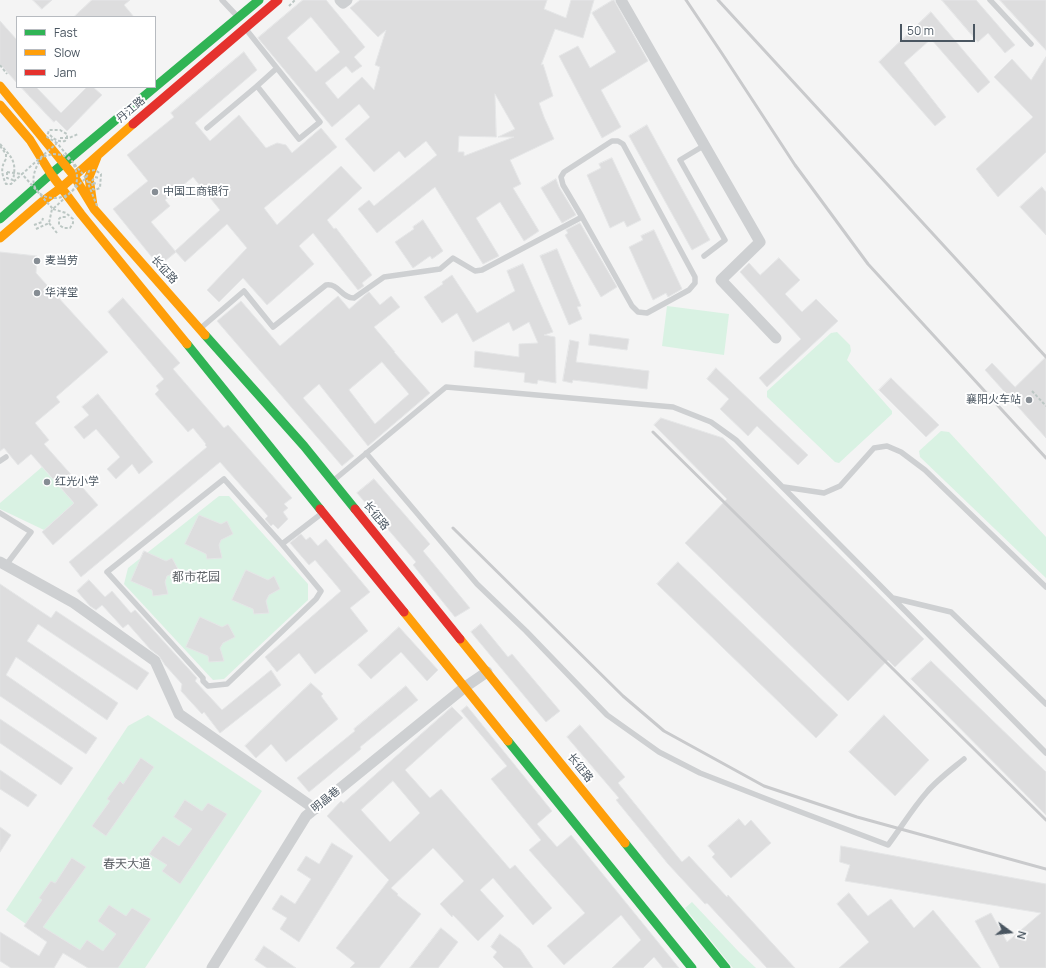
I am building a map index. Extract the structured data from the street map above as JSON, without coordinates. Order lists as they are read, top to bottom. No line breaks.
{"streets":{"main road":["丹江路","长征路"],"street":["明晶巷"]},"crossings":[["丹江路","长征路"],["长征路","明晶巷"]],"districts":["都市花园","春天大道"],"places":["中国工商银行","麦当劳","华洋堂","襄阳火车站","红光小学"],"legend":["Fast","Slow","Jam"],"scale_bar":"50 m","north":"right"}
